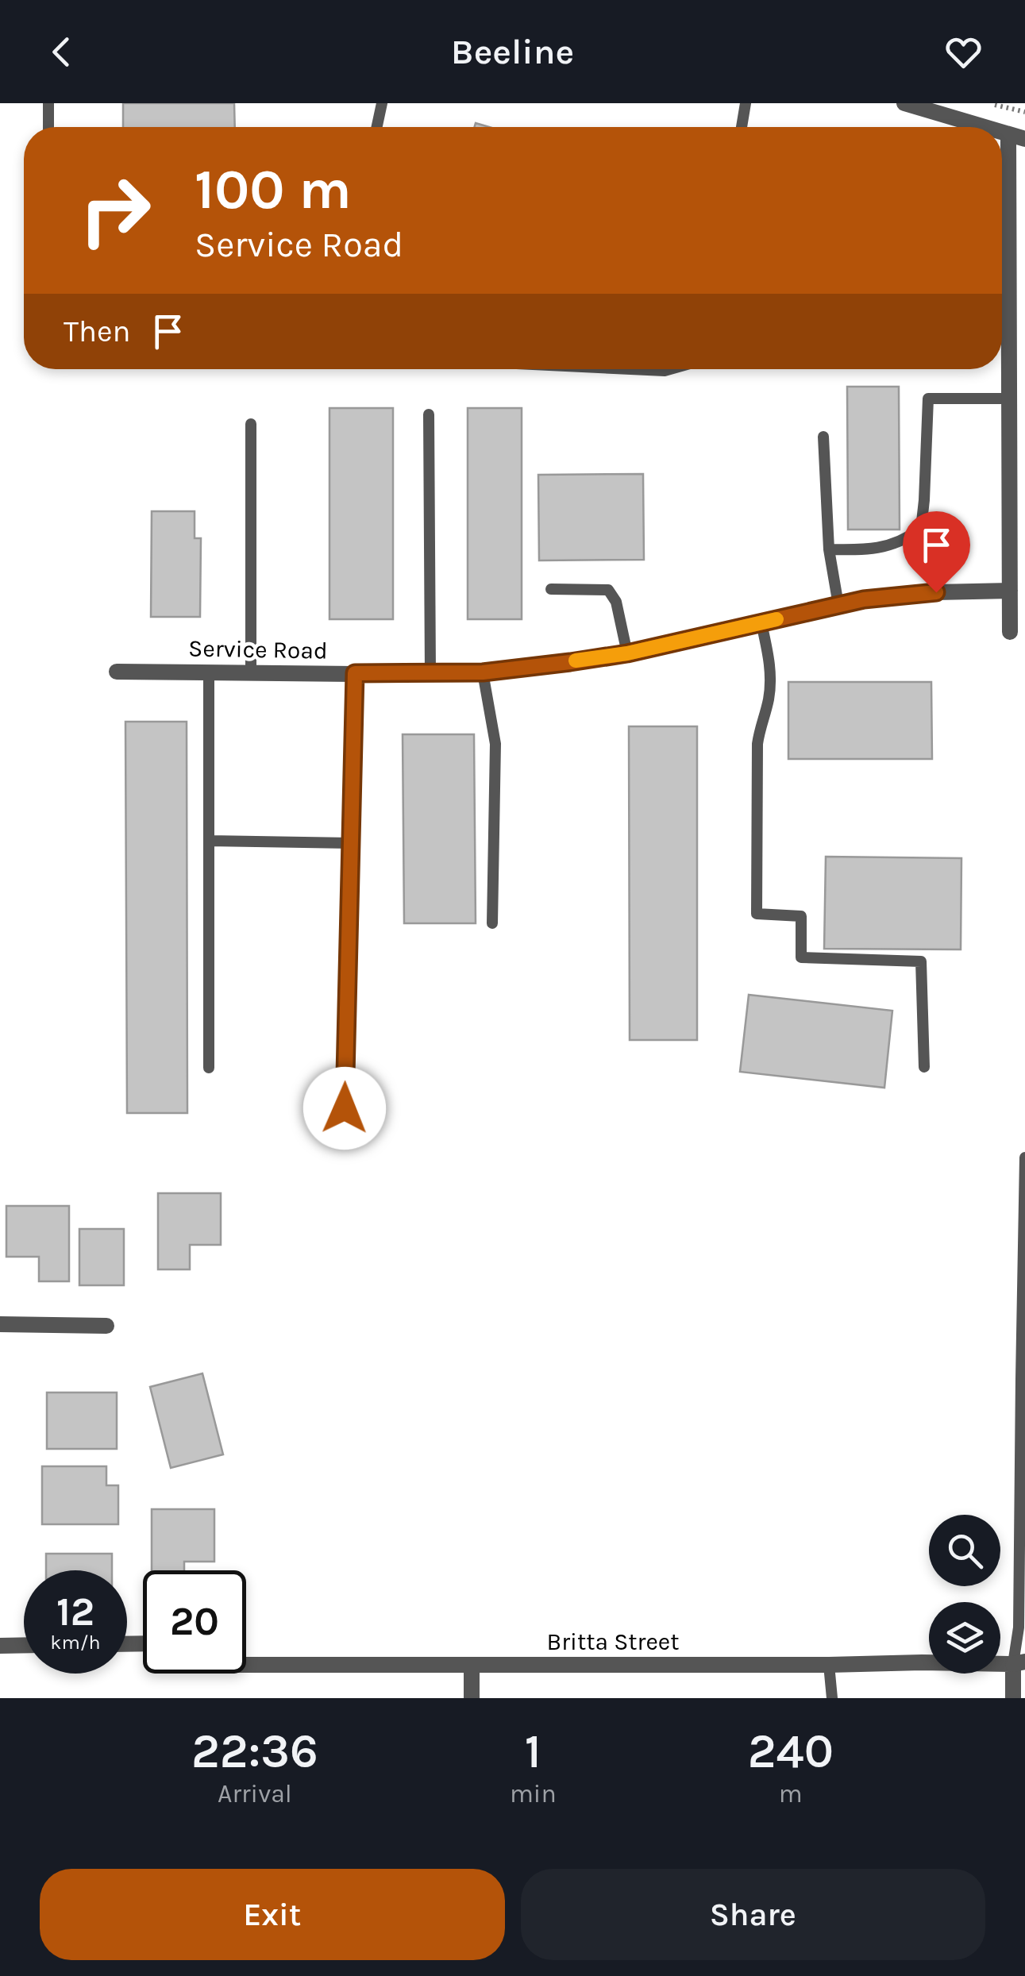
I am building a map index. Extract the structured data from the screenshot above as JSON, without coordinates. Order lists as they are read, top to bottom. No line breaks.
{"streets":{"street":["Service Road","Britta Street"]},"page":{"header":"Beeline","turn":["100 m","Service Road"],"then":"Then","speed":"12 km/h","limit":"20","eta":["22:36","Arrival","1","min","240","m"],"buttons":["Exit","Share"]}}
